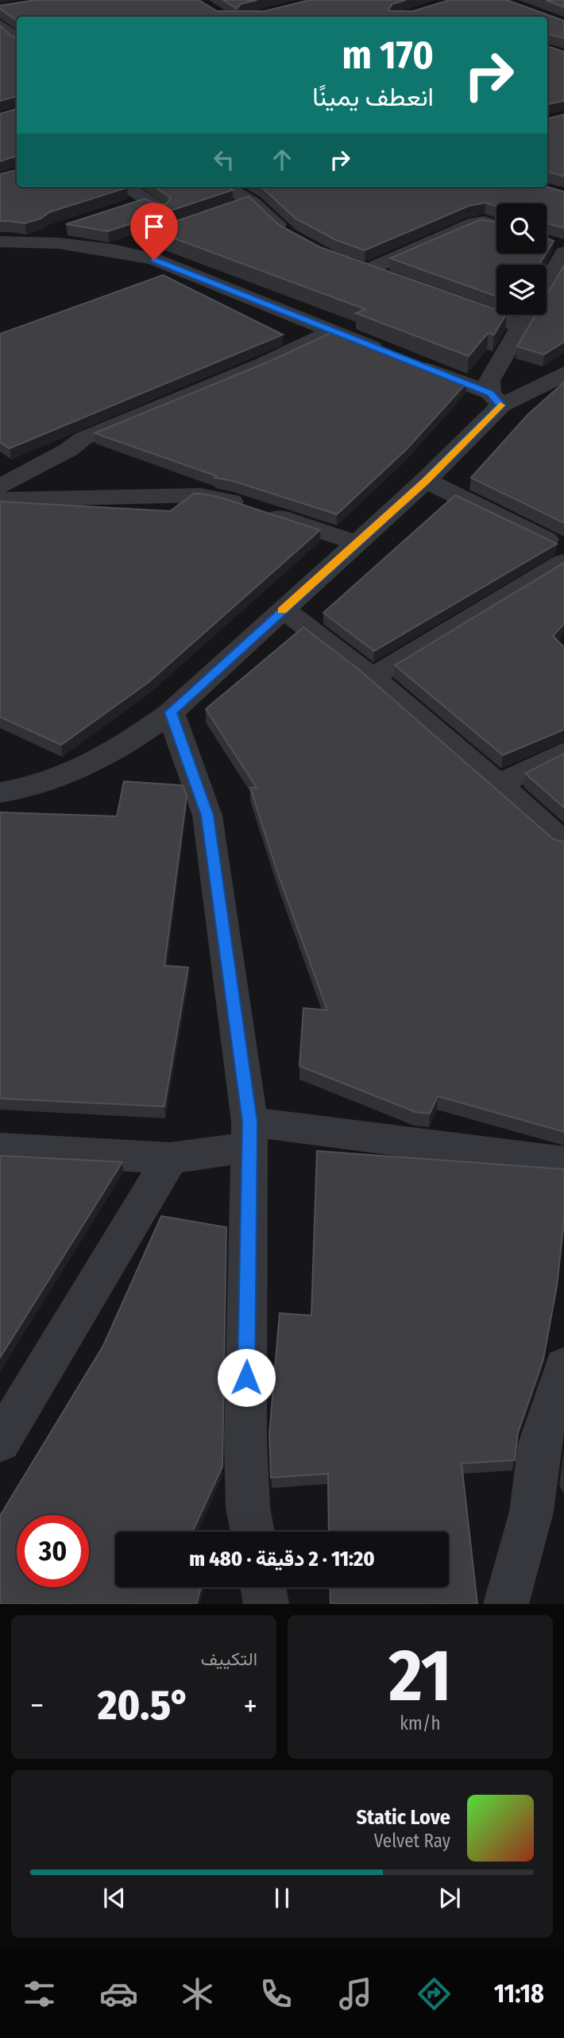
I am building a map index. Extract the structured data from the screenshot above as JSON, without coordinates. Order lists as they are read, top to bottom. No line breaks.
{"page":{"turn":["170 m","انعطف يمينًا"],"limit":"30","trip":"11:20 · 2 دقيقة · 480 m","tile":[["21","km/h"],"التكييف"],"heat":["−","20.5°","+"],"song":["Static Love","Velvet Ray"],"tabs":"11:18"}}
